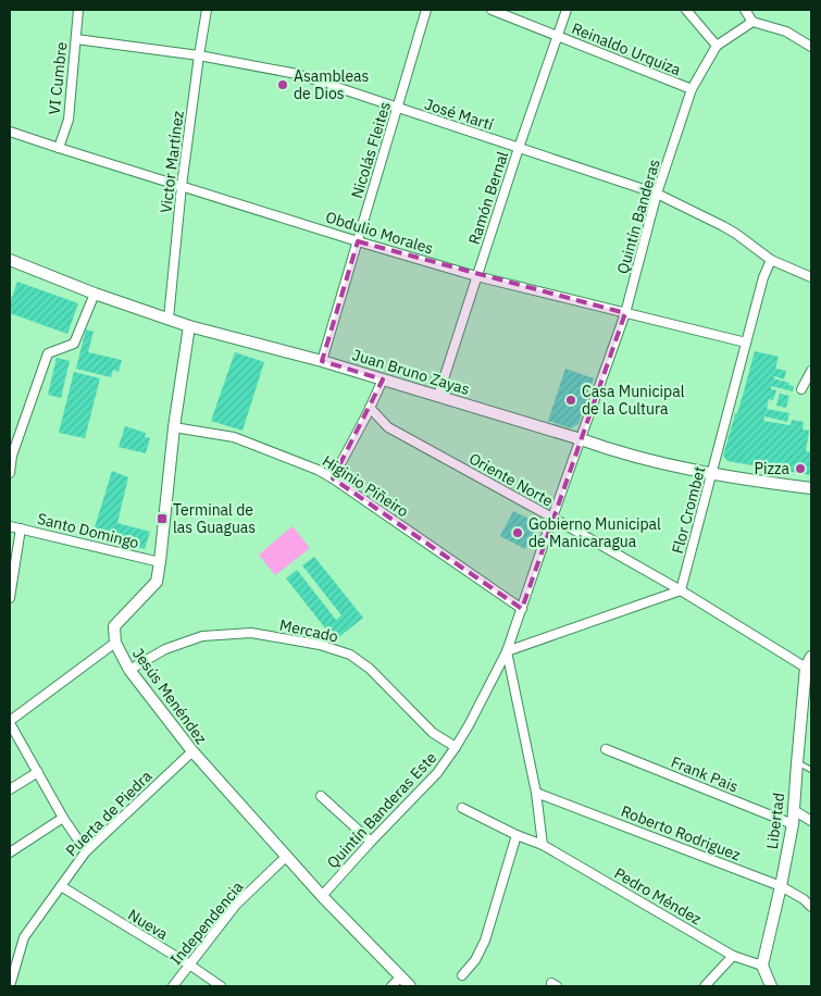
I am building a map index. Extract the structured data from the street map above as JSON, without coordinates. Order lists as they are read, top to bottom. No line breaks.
{"streets":{"street":["Reinaldo Urquiza","VI Cumbre","José Martí","Nicolás Fleites","Victor Martínez","Ramón Bernal","Quintín Banderas","Obdulio Morales","Juan Bruno Zayas","Oriente Norte","Higinio Piñeiro","Flor Crombet","Santo Domingo","Mercado","Jesús Menéndez","Frank Pais","Quintín Banderas Este","Puerta de Piedra","Libertad","Roberto Rodriguez","Pedro Méndez","Independencia","Nueva"]},"crossings":[["Reinaldo Urquiza","Ramón Bernal"],["Reinaldo Urquiza","Quintín Banderas"],["VI Cumbre","José Martí"],["VI Cumbre","Obdulio Morales"],["José Martí","Nicolás Fleites"],["José Martí","Victor Martínez"],["José Martí","Ramón Bernal"],["José Martí","Quintín Banderas"],["José Martí","Flor Crombet"],["Nicolás Fleites","Obdulio Morales"],["Nicolás Fleites","Juan Bruno Zayas"],["Victor Martínez","Obdulio Morales"],["Victor Martínez","Juan Bruno Zayas"],["Ramón Bernal","Obdulio Morales"],["Ramón Bernal","Juan Bruno Zayas"],["Quintín Banderas","Obdulio Morales"],["Quintín Banderas","Juan Bruno Zayas"],["Quintín Banderas","Quintín Banderas Este"],["Obdulio Morales","Flor Crombet"],["Juan Bruno Zayas","Flor Crombet"],["Juan Bruno Zayas","Jesús Menéndez"],["Juan Bruno Zayas","Quintín Banderas Este"],["Oriente Norte","Flor Crombet"],["Oriente Norte","Quintín Banderas Este"],["Oriente Norte","Libertad"],["Higinio Piñeiro","Jesús Menéndez"],["Higinio Piñeiro","Quintín Banderas Este"],["Santo Domingo","Jesús Menéndez"],["Mercado","Jesús Menéndez"],["Mercado","Quintín Banderas Este"],["Jesús Menéndez","Quintín Banderas Este"],["Jesús Menéndez","Puerta de Piedra"],["Jesús Menéndez","Independencia"],["Frank Pais","Libertad"],["Puerta de Piedra","Nueva"],["Libertad","Roberto Rodriguez"],["Libertad","Pedro Méndez"],["Independencia","Nueva"]],"places":{"other":["Asambleas de Dios","Casa Municipal de la Cultura","Pizza","Gobierno Municipal de Manicaragua"],"transit":["Terminal de las Guaguas"]}}
